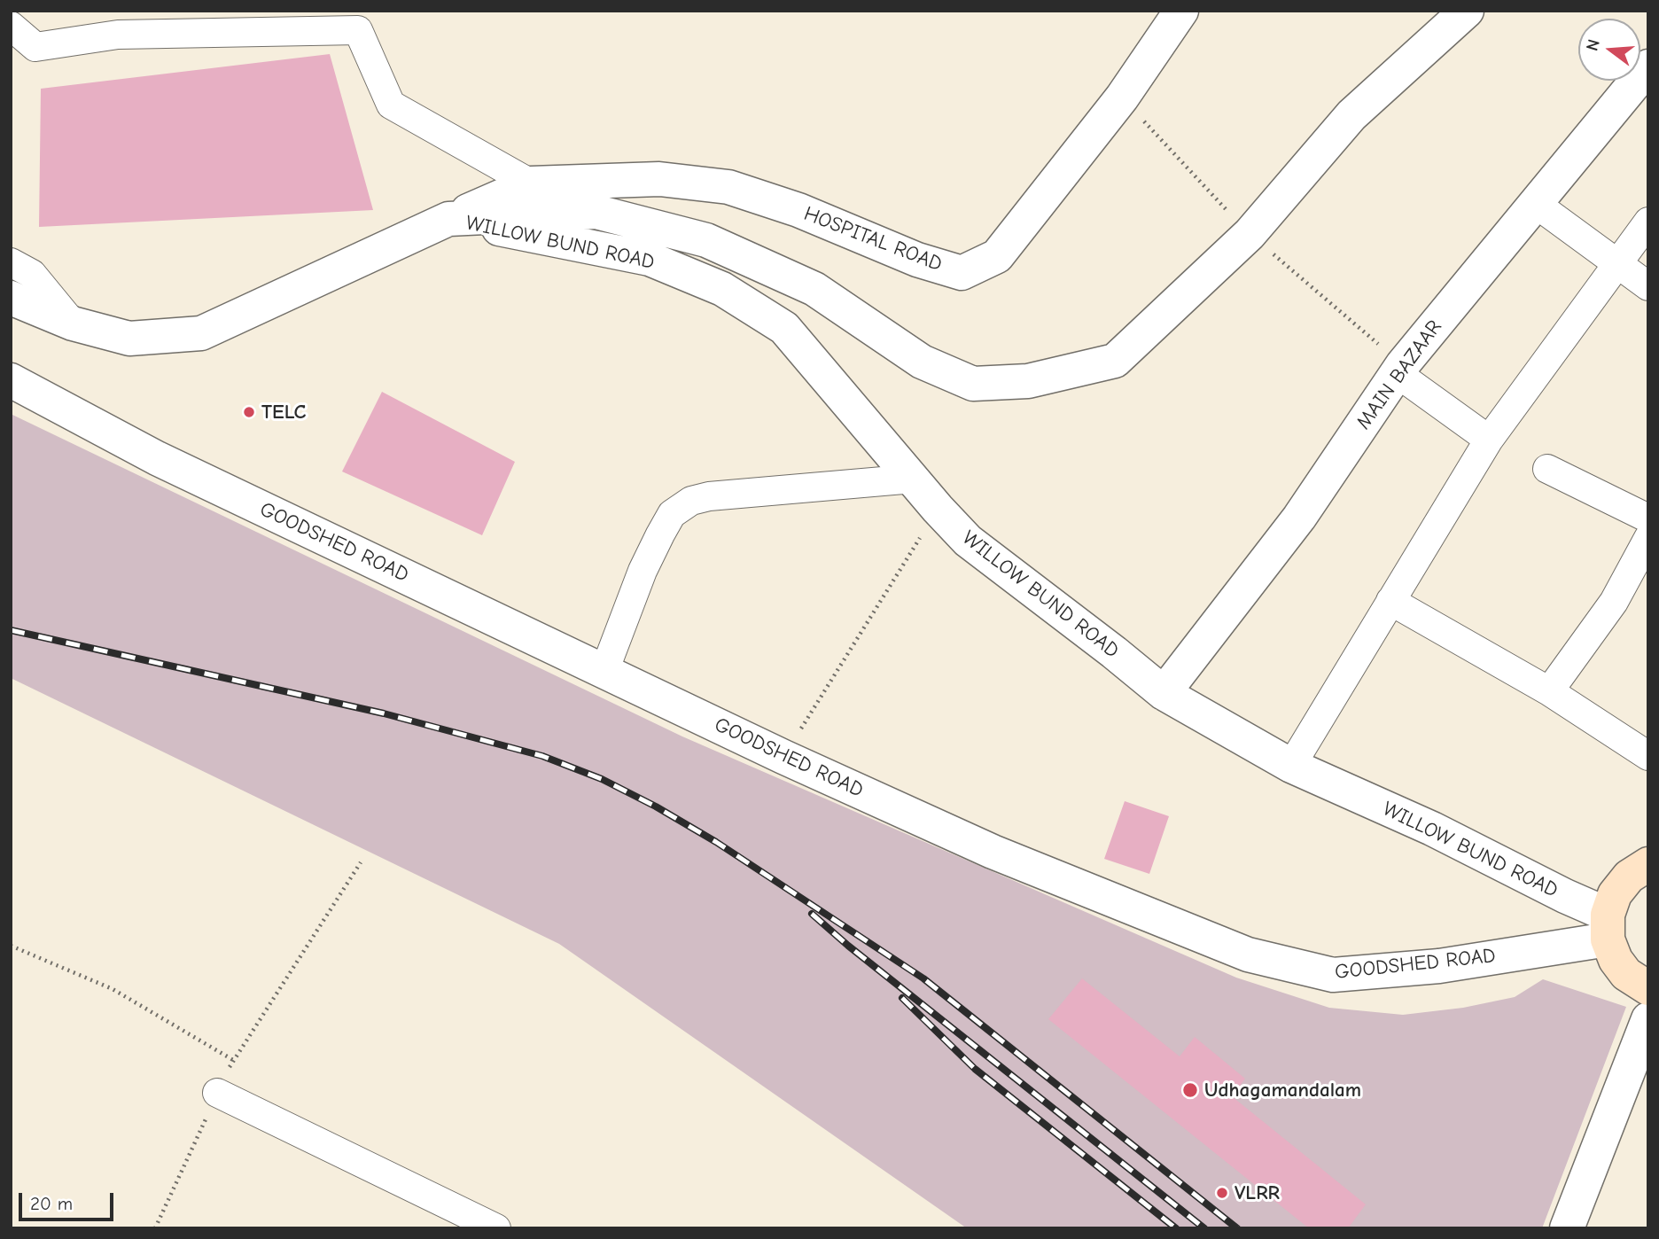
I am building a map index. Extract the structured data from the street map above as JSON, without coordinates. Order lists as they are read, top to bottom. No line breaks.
{"streets":{"street":["HOSPITAL ROAD","WILLOW BUND ROAD","MAIN BAZAAR","GOODSHED ROAD"]},"crossings":[["HOSPITAL ROAD","WILLOW BUND ROAD"],["WILLOW BUND ROAD","MAIN BAZAAR"],["WILLOW BUND ROAD","GOODSHED ROAD"]],"places":["TELC","Udhagamandalam","VLRR"],"scale_bar":"20 m","north":"left"}
